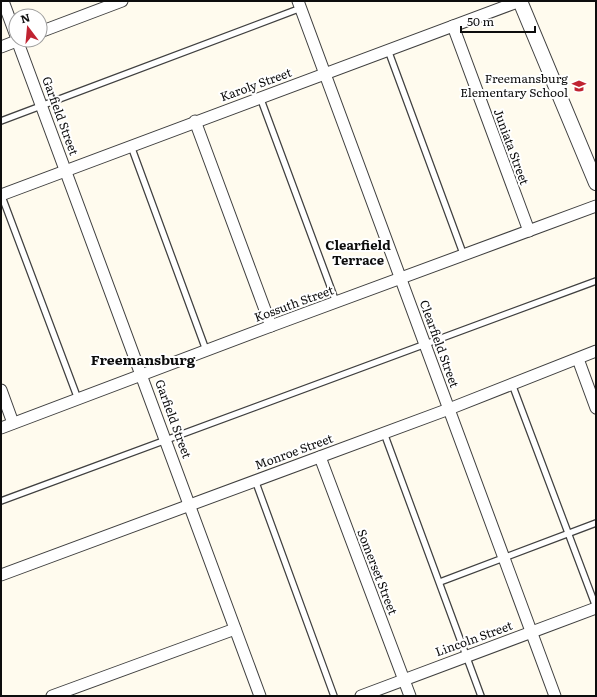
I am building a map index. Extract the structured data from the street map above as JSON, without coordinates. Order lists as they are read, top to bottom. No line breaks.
{"streets":{"street":["Karoly Street","Garfield Street","Juniata Street","Kossuth Street","Clearfield Street","Monroe Street","Somerset Street","Lincoln Street"]},"crossings":[["Karoly Street","Garfield Street"],["Karoly Street","Juniata Street"],["Karoly Street","Clearfield Street"],["Garfield Street","Kossuth Street"],["Garfield Street","Monroe Street"],["Juniata Street","Kossuth Street"],["Kossuth Street","Clearfield Street"],["Clearfield Street","Monroe Street"],["Clearfield Street","Lincoln Street"],["Monroe Street","Somerset Street"],["Somerset Street","Lincoln Street"]],"districts":["Clearfield Terrace","Freemansburg"],"places":{"school or university":["Freemansburg Elementary School"]},"scale_bar":"50 m","north":"top"}
